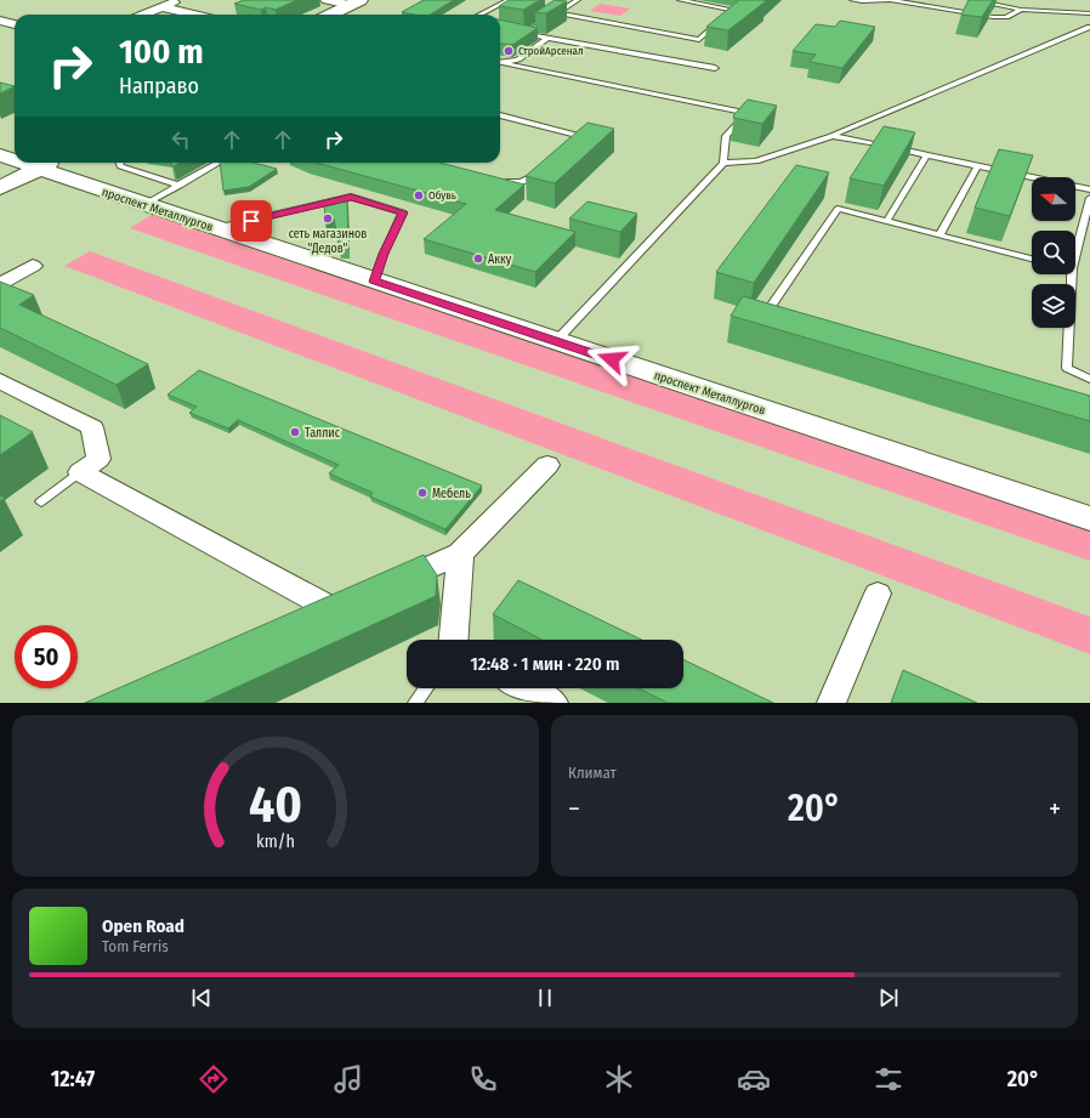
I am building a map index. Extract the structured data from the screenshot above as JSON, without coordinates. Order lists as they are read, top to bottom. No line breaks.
{"streets":{"main road":["проспект Металлургов"]},"places":["СтройАрсенал","Обувь","сеть магазинов \"Дедов\"","Акку","Таллис","Мебель"],"north":"left","page":{"turn":["100 m","Направо"],"limit":"50","trip":"12:48 · 1 мин · 220 m","tile":"Климат","heat":["−","20°","+"],"song":["Open Road","Tom Ferris"],"tabs":["12:47","20°"],"gauge":["40","km/h"]}}
